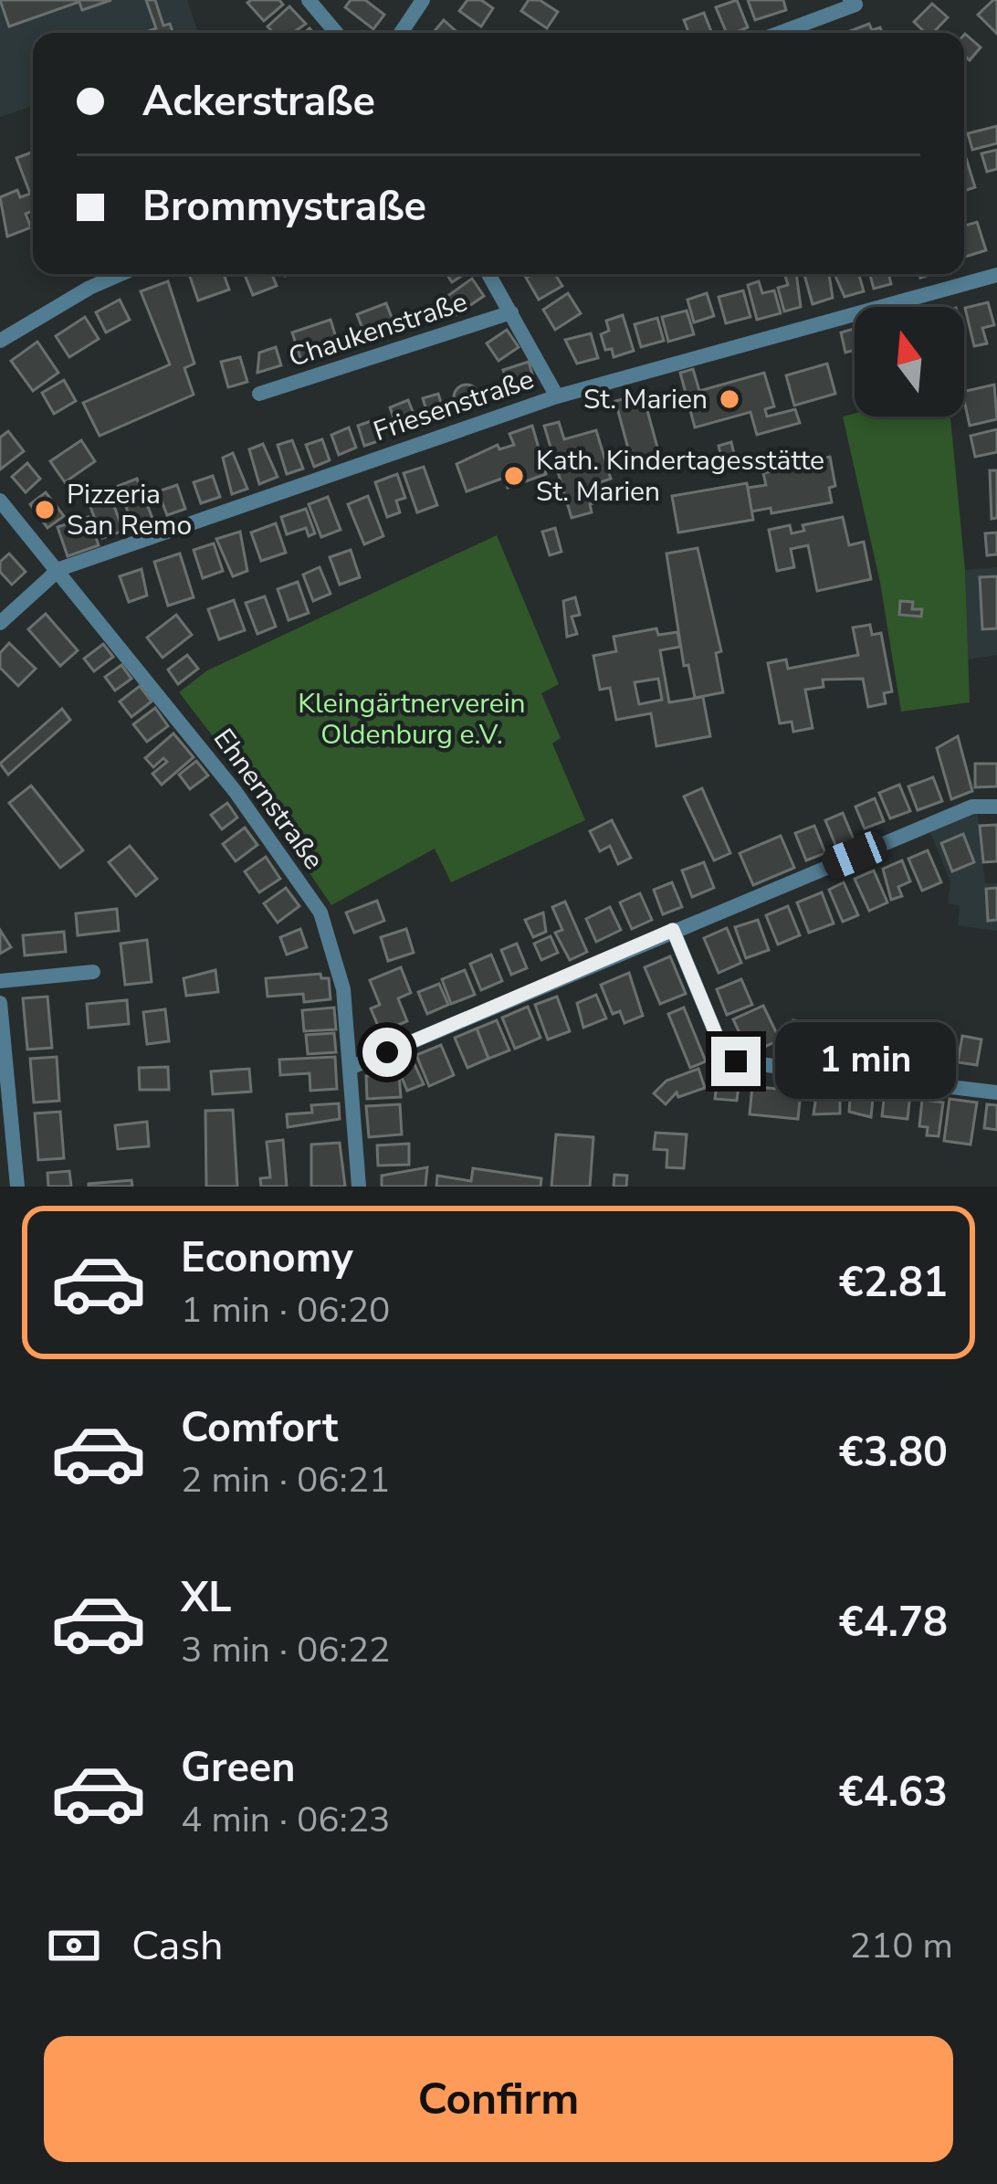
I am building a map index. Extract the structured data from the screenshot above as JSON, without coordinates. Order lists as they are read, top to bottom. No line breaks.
{"streets":{"street":["Chaukenstraße","Friesenstraße","Ehnernstraße"]},"crossings":[["Chaukenstraße","Friesenstraße"],["Friesenstraße","Ehnernstraße"]],"parks":["Kleingärtnerverein Oldenburg e.V."],"places":["St. Marien","Kath. Kindertagesstätte St. Marien","Pizzeria San Remo"],"north":"top","page":{"banner":["Ackerstraße","Brommystraße"],"bubble":"1 min","list":[{"name":"Economy","note":"1 min · 06:20","value":"€2.81"},{"name":"Comfort","note":"2 min · 06:21","value":"€3.80"},{"name":"XL","note":"3 min · 06:22","value":"€4.78"},{"name":"Green","note":"4 min · 06:23","value":"€4.63"}],"pay":["Cash","210 m"],"buttons":"Confirm"}}
